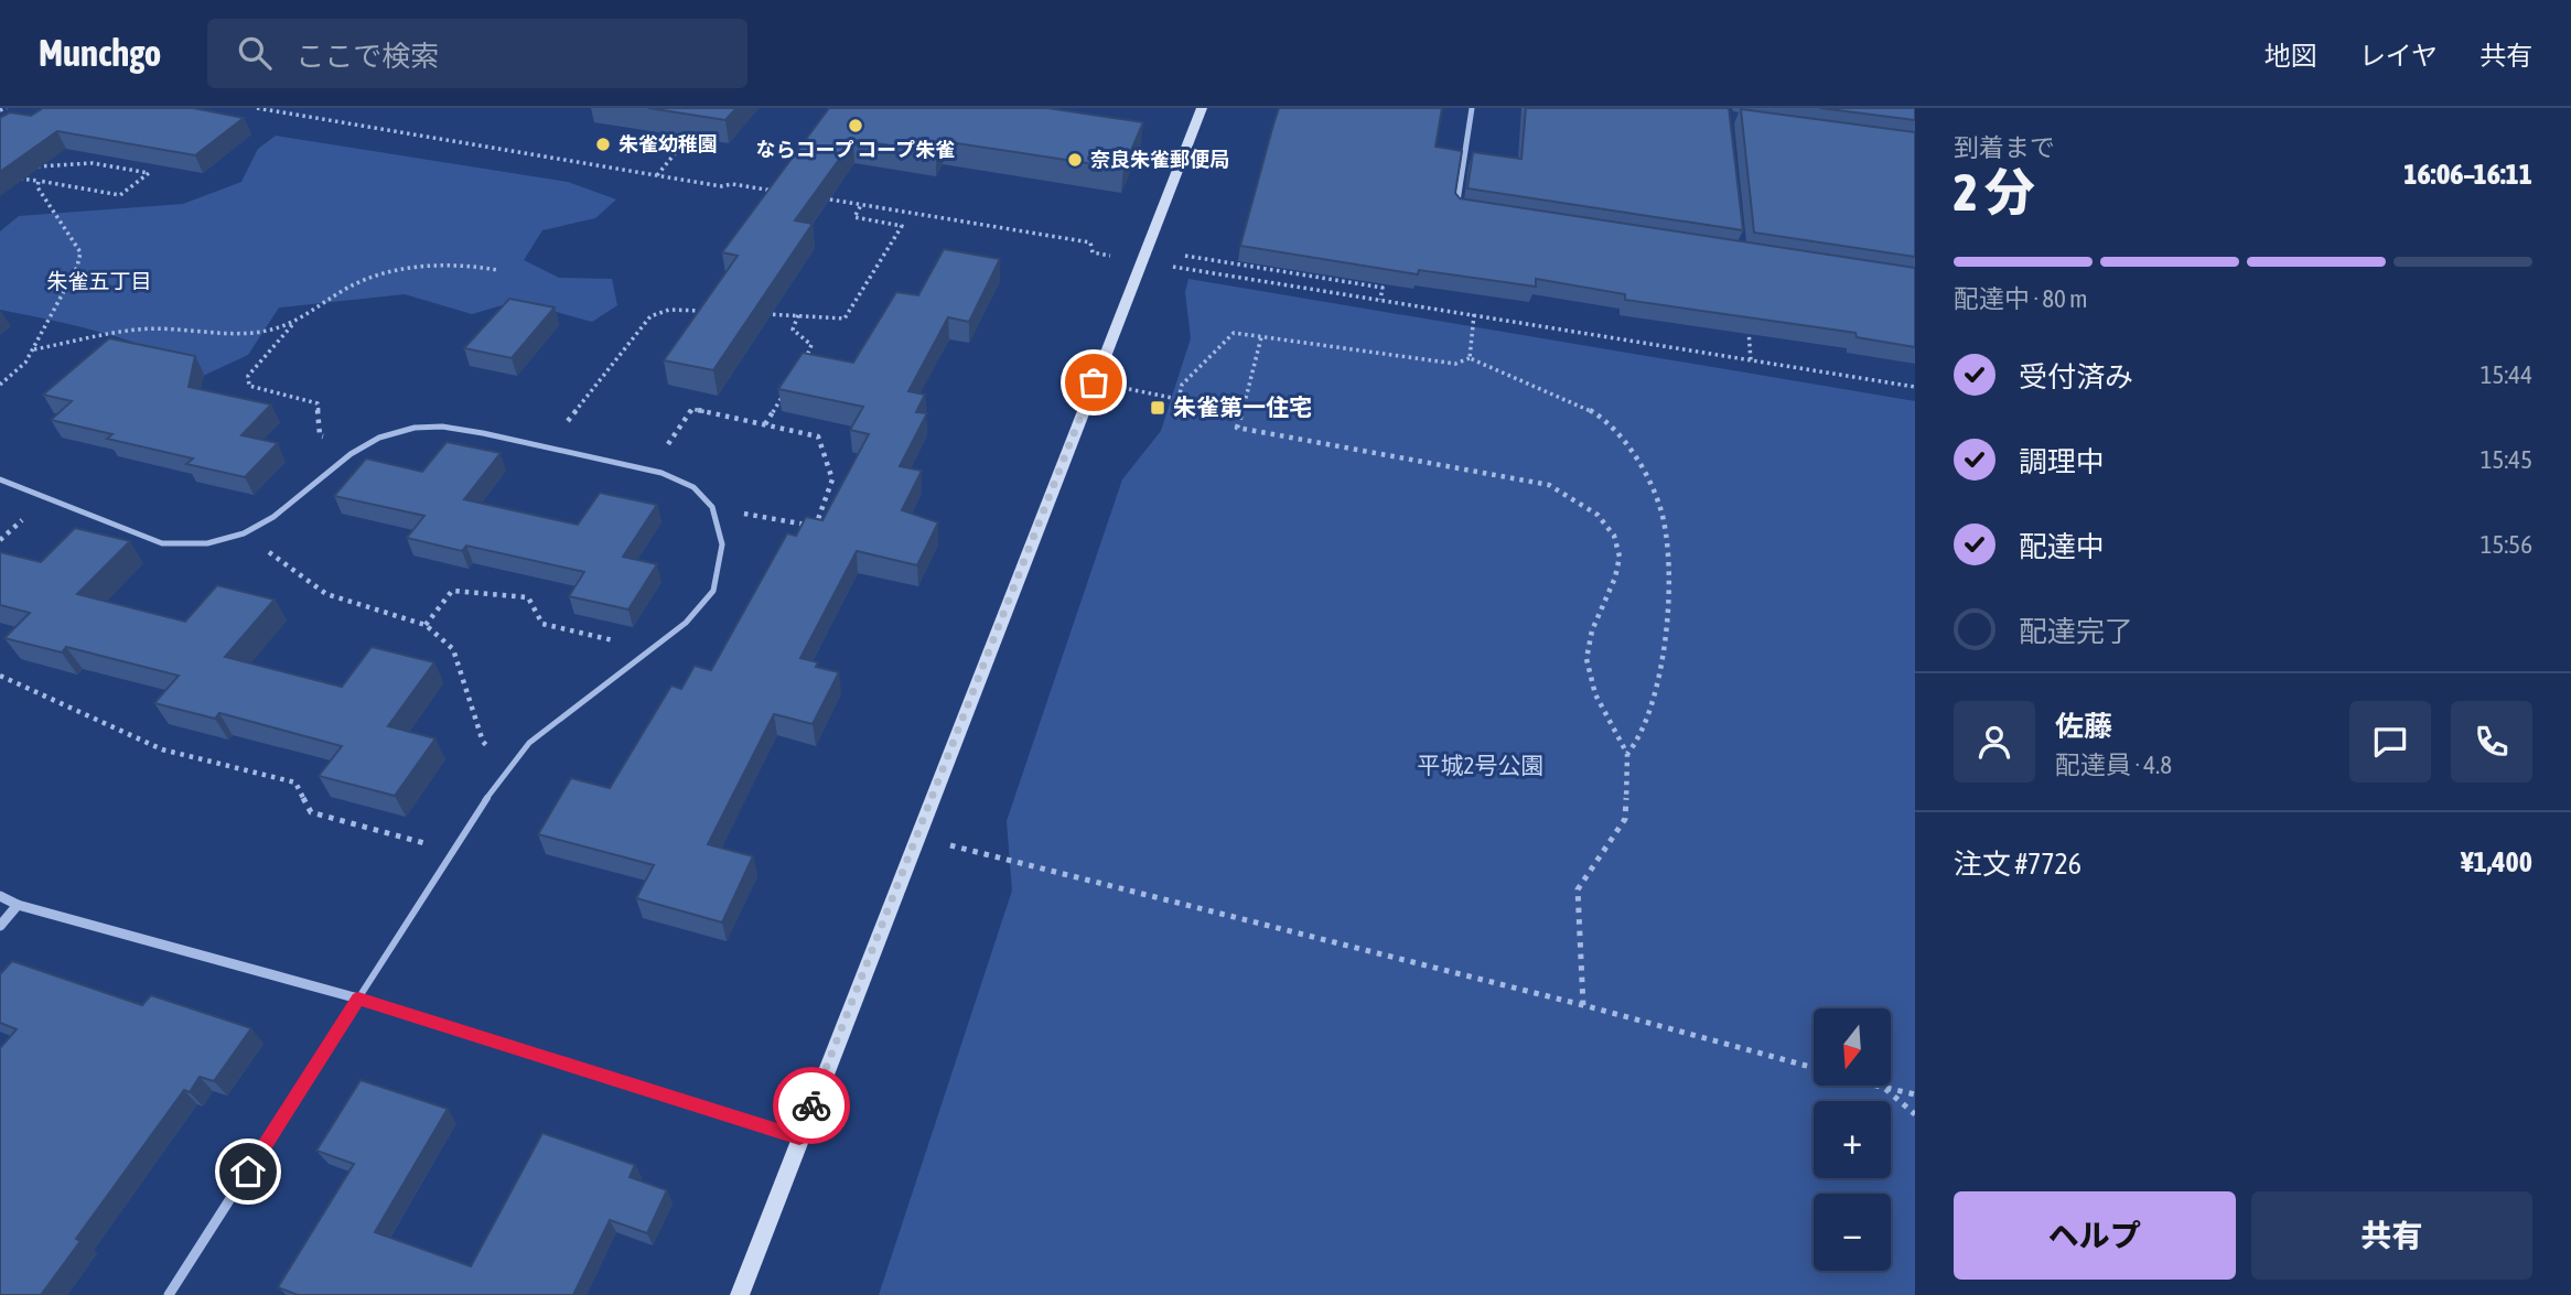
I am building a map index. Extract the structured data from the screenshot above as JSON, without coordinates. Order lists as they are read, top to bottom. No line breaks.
{"districts":["朱雀五丁目"],"parks":["平城2号公園"],"places":{"other":["ならコープ コープ朱雀","朱雀幼稚園","奈良朱雀郵便局"],"transit":["朱雀第一住宅"]},"north":"bottom","page":{"header":"Munchgo","search":"ここで検索","nav":["地図","レイヤ","共有"],"heading":["2 分","到着まで","16:06–16:11"],"panel":["佐藤","配達員 · 4.8","注文 #7726","¥1,400"],"bar":"配達中 · 80 m","list":[["受付済み","15:44"],["調理中","15:45"],["配達中","15:56"],"配達完了"],"map_buttons":["+","−"],"buttons":["ヘルプ","共有"]}}
